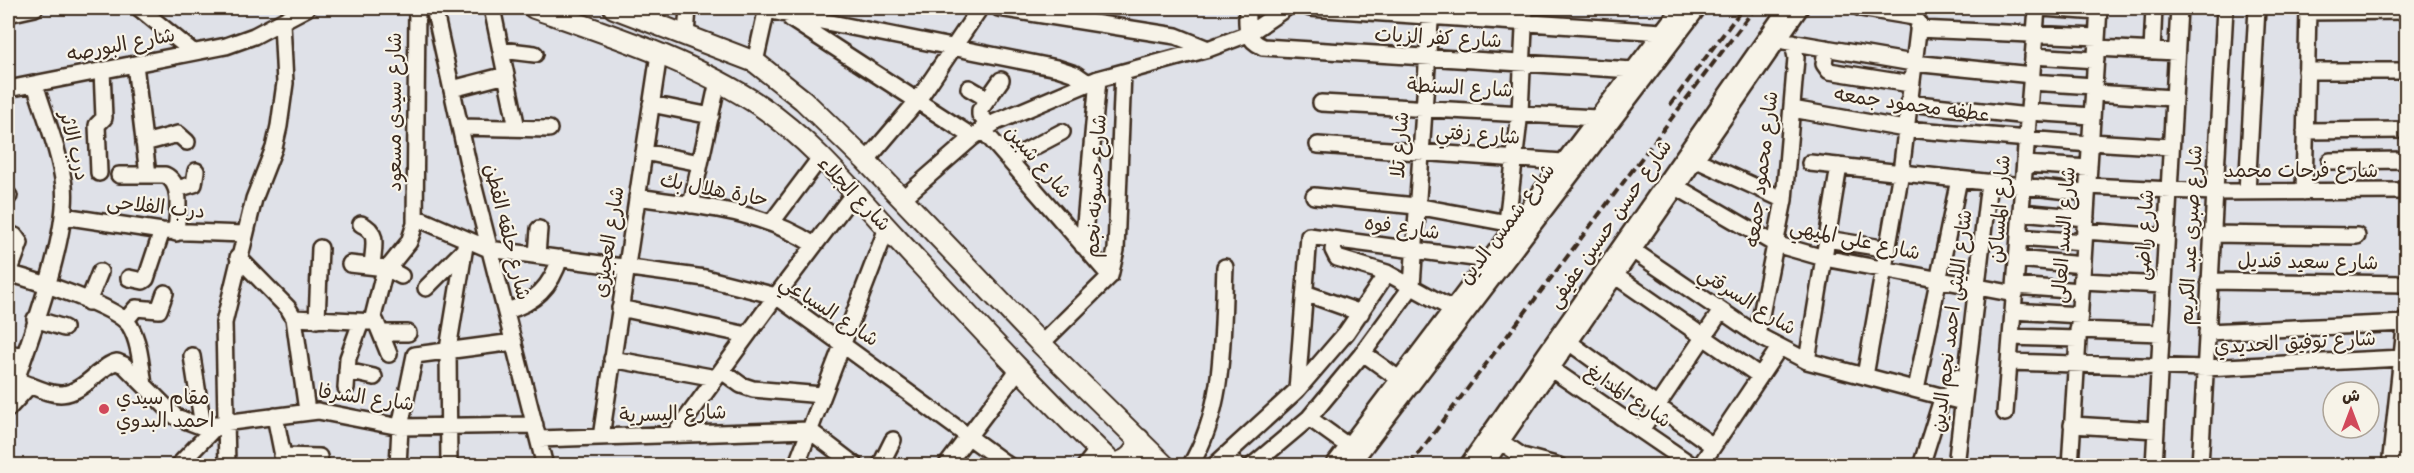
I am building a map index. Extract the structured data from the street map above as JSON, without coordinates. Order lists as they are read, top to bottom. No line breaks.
{"streets":{"main road":["شارع الجلاء"],"street":["شارع كفر الزيات","شارع البورصه","شارع السنطة","عطفه محمود جمعه","شارع سيدى مسعود","شارع زفتي","شارع تلا","درب الاثر","شارع شبين","شارع محمود جمعه","شارع فرحات محمد","شارع حسونه نجم","حارة هلال بك","درب الفلاحى","شارع المساكن","شارع شمس الدين","شارع حسن حسين عفيفى","شارع فوه","شارع حلقه القطن","شارع السد العالى","شارع راضى","شارع صبرى عبد الكريم","شارع على الميهي","شارع العجيزى","شارع سعيد قنديل","شارع السرقتي","شارع السباعي","شارع الليثى احمد نجم الدين","شارع توفيق الحديدي","شارع المدابغ","شارع الشرفا","شارع اليسرية"]},"crossings":[["شارع كفر الزيات","شارع تلا"],["شارع كفر الزيات","شارع شمس الدين"],["شارع البورصه","درب الاثر"],["شارع السنطة","شارع تلا"],["شارع السنطة","شارع شمس الدين"],["عطفه محمود جمعه","شارع محمود جمعه"],["عطفه محمود جمعه","شارع المساكن"],["عطفه محمود جمعه","شارع السد العالى"],["عطفه محمود جمعه","شارع راضى"],["شارع سيدى مسعود","شارع السباعي"],["شارع زفتي","شارع تلا"],["شارع زفتي","شارع شمس الدين"],["شارع تلا","شارع فوه"],["درب الاثر","درب الفلاحى"],["شارع شبين","شارع حسونه نجم"],["شارع محمود جمعه","شارع حسن حسين عفيفى"],["شارع محمود جمعه","شارع على الميهي"],["شارع محمود جمعه","شارع السرقتي"],["شارع فرحات محمد","شارع المساكن"],["شارع فرحات محمد","شارع السد العالى"],["شارع فرحات محمد","شارع راضى"],["شارع فرحات محمد","شارع صبرى عبد الكريم"],["شارع فرحات محمد","شارع الليثى احمد نجم الدين"],["شارع حسونه نجم","شارع الجلاء"],["حارة هلال بك","شارع العجيزى"],["شارع الجلاء","شارع العجيزى"],["شارع المساكن","شارع على الميهي"],["شارع المساكن","شارع توفيق الحديدي"],["شارع شمس الدين","شارع فوه"],["شارع حسن حسين عفيفى","شارع على الميهي"],["شارع حسن حسين عفيفى","شارع السرقتي"],["شارع حسن حسين عفيفى","شارع المدابغ"],["شارع حلقه القطن","شارع السباعي"],["شارع حلقه القطن","شارع الشرفا"],["شارع حلقه القطن","شارع اليسرية"],["شارع السد العالى","شارع على الميهي"],["شارع السد العالى","شارع توفيق الحديدي"],["شارع راضى","شارع على الميهي"],["شارع راضى","شارع توفيق الحديدي"],["شارع صبرى عبد الكريم","شارع سعيد قنديل"],["شارع صبرى عبد الكريم","شارع توفيق الحديدي"],["شارع على الميهي","شارع الليثى احمد نجم الدين"],["شارع العجيزى","شارع السباعي"],["شارع العجيزى","شارع اليسرية"],["شارع السرقتي","شارع الليثى احمد نجم الدين"],["شارع الشرفا","شارع اليسرية"]],"places":["مقام سيدي احمد البدوي"],"north":"top"}
